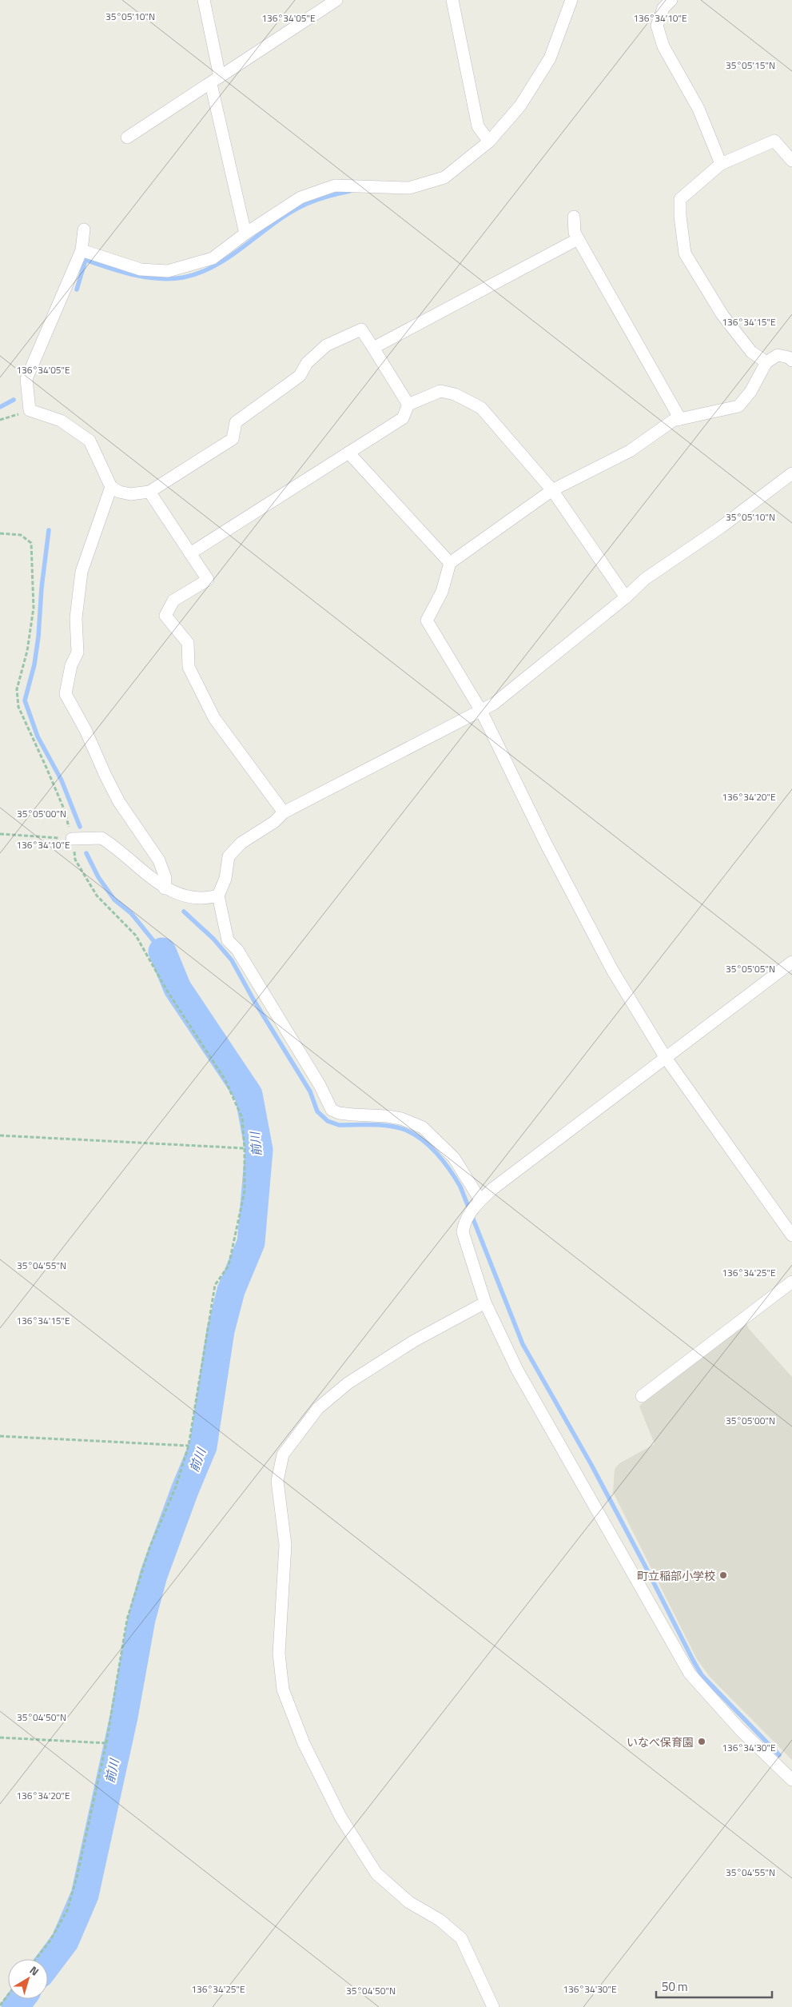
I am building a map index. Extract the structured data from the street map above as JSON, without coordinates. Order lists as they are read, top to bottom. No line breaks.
{"water":["前川"],"places":["町立稲部小学校","いなべ保育園"],"scale_bar":"50 m","north":"top right","coordinates":["35°05'10\"N","136°34'10\"E","136°34'05\"E","35°05'15\"N","136°34'15\"E","136°34'20\"E","35°05'00\"N","35°05'05\"N","35°04'55\"N","136°34'25\"E","35°04'50\"N","136°34'30\"E"]}
